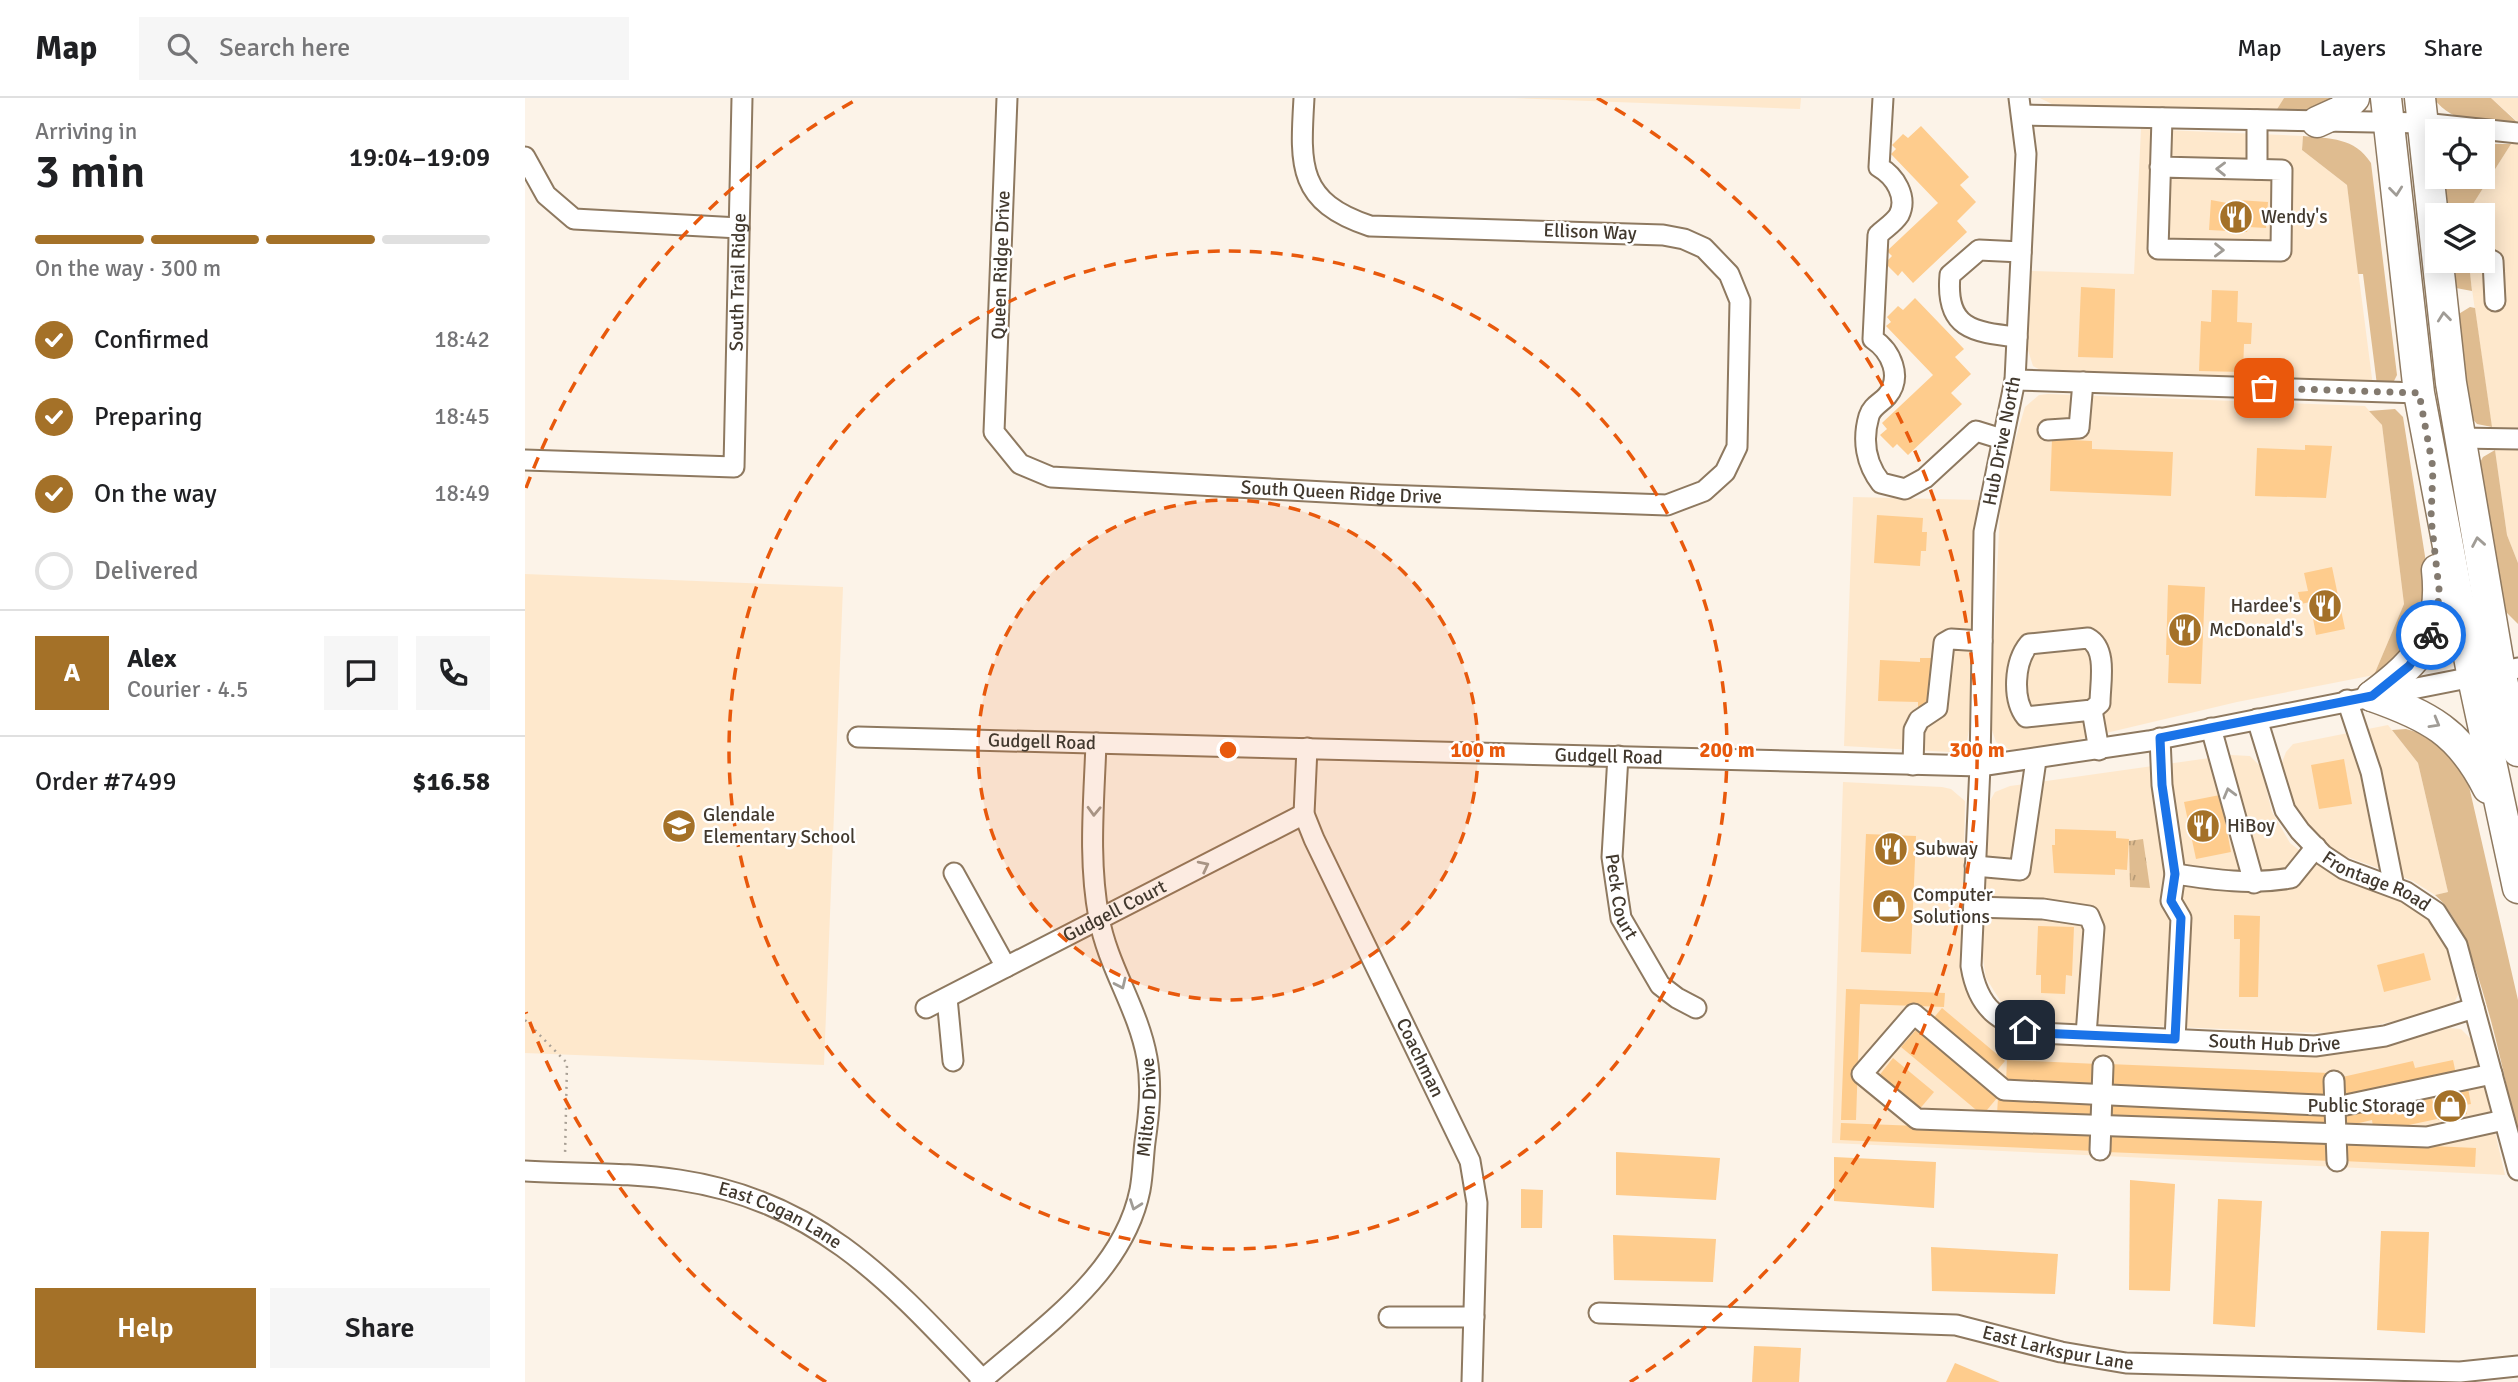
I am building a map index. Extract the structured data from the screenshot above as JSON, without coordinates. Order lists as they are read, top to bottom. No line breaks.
{"streets":{"street":["Ellison Way","Queen Ridge Drive","South Trail Ridge","Hub Drive North","South Queen Ridge Drive","Gudgell Road","Frontage Road","Peck Court","Gudgell Court","South Hub Drive","Coachman","Milton Drive","East Cogan Lane","East Larkspur Lane"]},"crossings":[["Ellison Way","South Queen Ridge Drive"],["Queen Ridge Drive","South Queen Ridge Drive"],["Hub Drive North","Gudgell Road"],["Hub Drive North","South Hub Drive"],["Gudgell Road","Frontage Road"],["Gudgell Road","Peck Court"],["Gudgell Road","South Hub Drive"],["Gudgell Road","Coachman"],["Gudgell Road","Milton Drive"],["Frontage Road","South Hub Drive"],["Gudgell Court","Coachman"],["Gudgell Court","Milton Drive"],["Milton Drive","East Cogan Lane"]],"one_way":["Gudgell Court","Milton Drive"],"places":{"restaurant":["Wendy's","Hardee's","McDonald's","HiBoy","Subway"],"school or university":["Glendale Elementary School"],"shop":["Computer Solutions","Public Storage"]},"page":{"header":"Map","search":"Search here","nav":["Map","Layers","Share"],"heading":["3 min","Arriving in","19:04–19:09"],"panel":["Alex","Courier · 4.5","Order #7499","$16.58"],"bar":"On the way · 300 m","list":[["Confirmed","18:42"],["Preparing","18:45"],["On the way","18:49"],"Delivered"],"round":"A","buttons":["Help","Share"]},"rings":["100 m","200 m","300 m"]}
